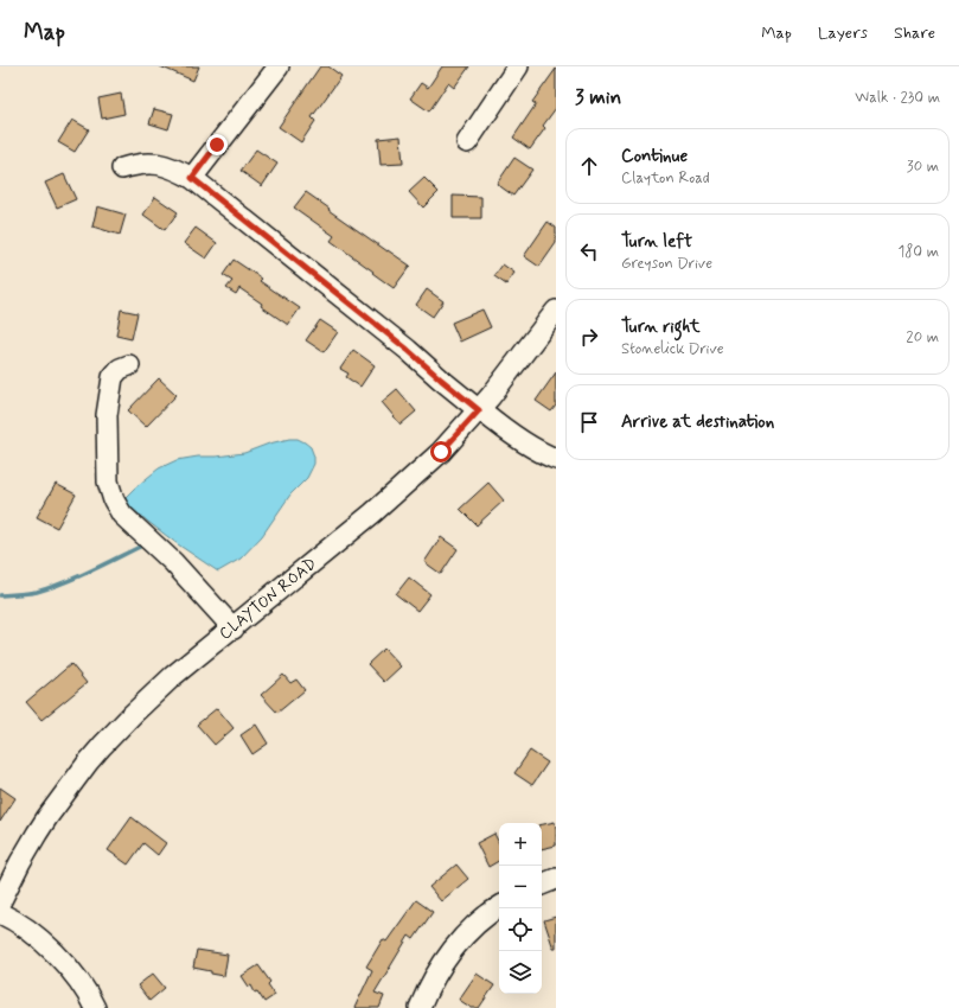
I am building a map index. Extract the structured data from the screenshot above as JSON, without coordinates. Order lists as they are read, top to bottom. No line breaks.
{"streets":{"street":["CLAYTON ROAD"]},"page":{"header":"Map","nav":["Map","Layers","Share"],"heading":["3 min","Walk · 230 m"],"list":[["Continue","Clayton Road","30 m"],["Turn left","Greyson Drive","180 m"],["Turn right","Stonelick Drive","20 m"],"Arrive at destination"],"map_buttons":["+","−"]}}
